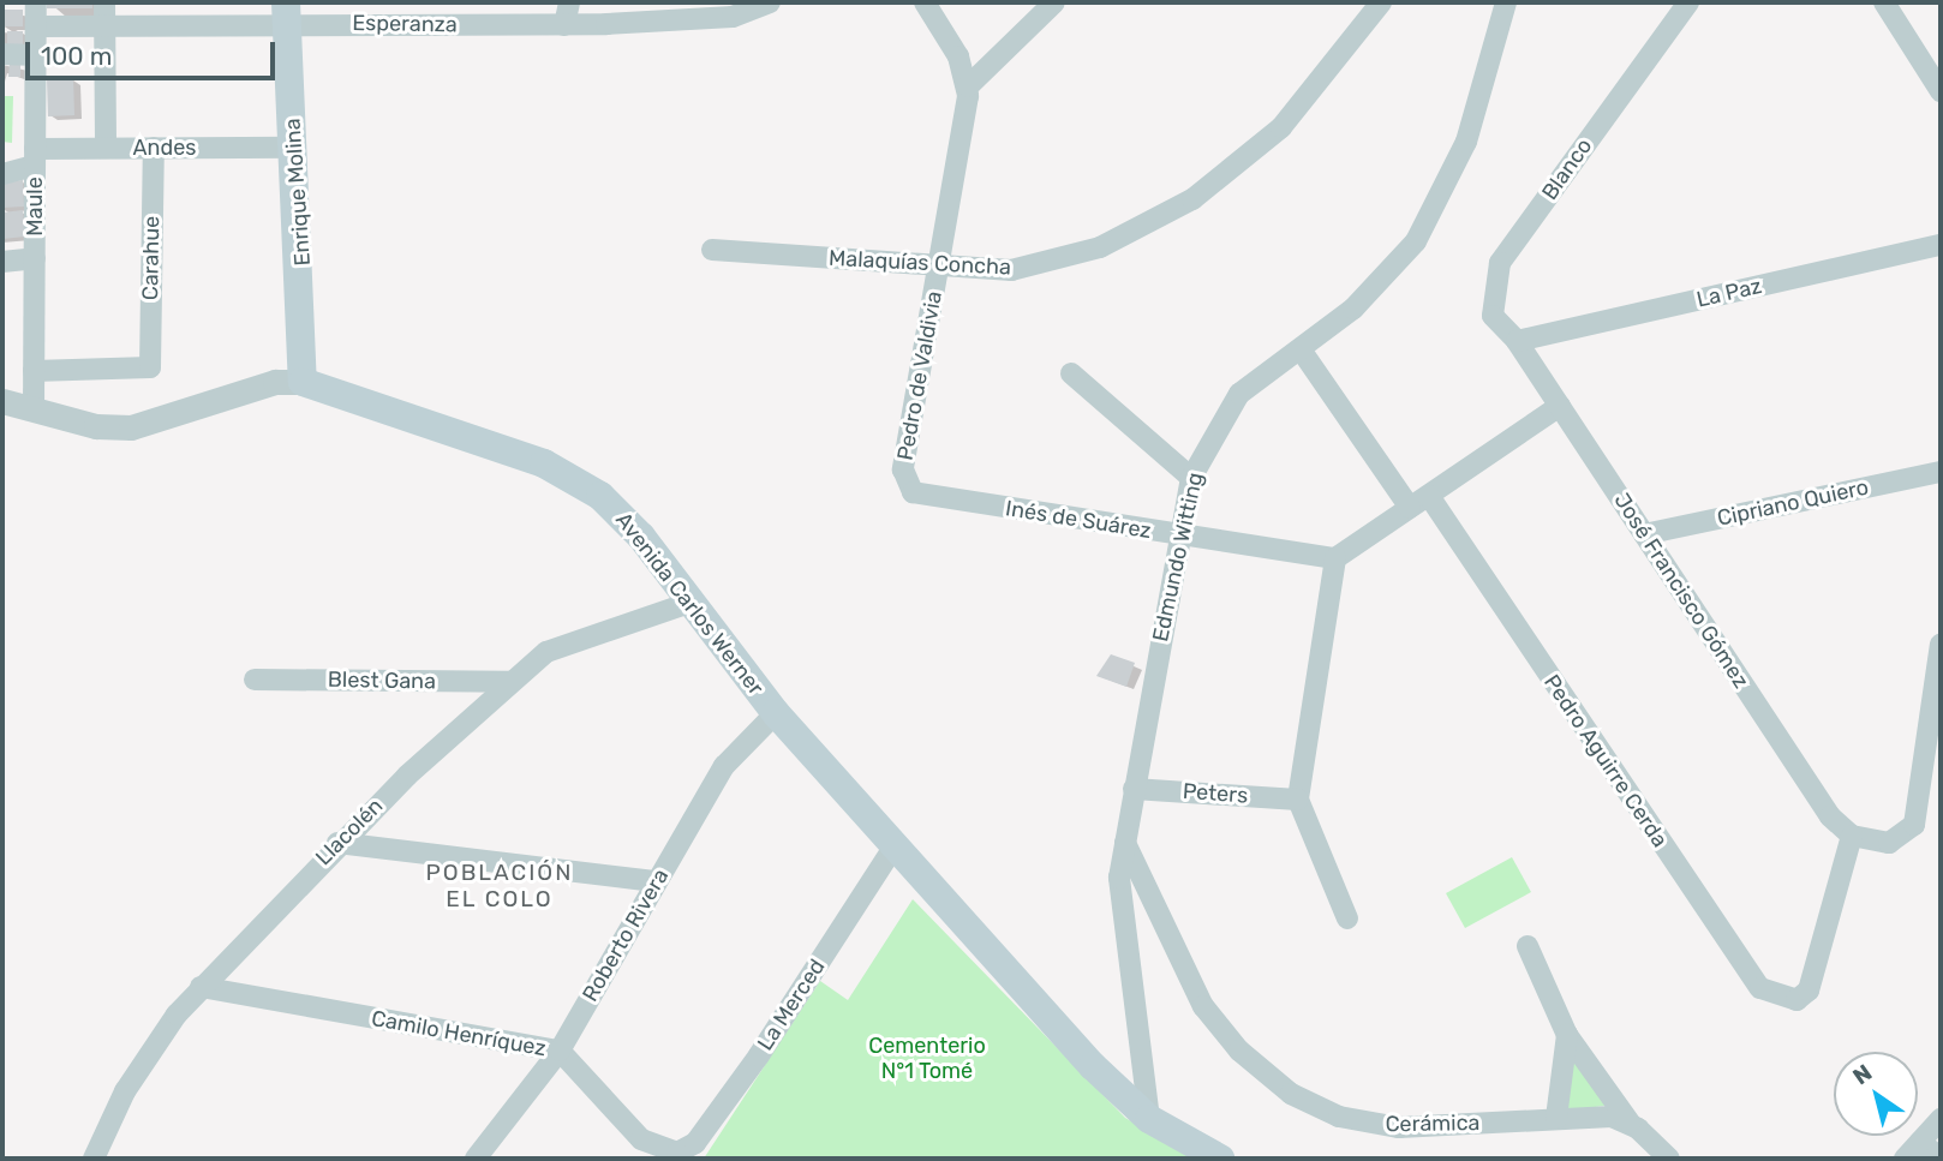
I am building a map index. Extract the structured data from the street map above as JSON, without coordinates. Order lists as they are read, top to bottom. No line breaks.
{"streets":{"main road":["Enrique Molina","Avenida Carlos Werner"],"street":["Esperanza","Andes","Blanco","Maule","Carahue","Malaquías Concha","La Paz","Pedro de Valdivia","Cipriano Quiero","Inés de Suárez","Edmundo Witting","José Francisco Gómez","Blest Gana","Pedro Aguirre Cerda","Peters","Llacolén","Roberto Rivera","La Merced","Camilo Henríquez","Cerámica"]},"crossings":[["Esperanza","Enrique Molina"],["Esperanza","Maule"],["Andes","Enrique Molina"],["Andes","Maule"],["Andes","Carahue"],["Blanco","La Paz"],["Blanco","José Francisco Gómez"],["Enrique Molina","Avenida Carlos Werner"],["Maule","Carahue"],["Maule","Avenida Carlos Werner"],["Malaquías Concha","Pedro de Valdivia"],["La Paz","José Francisco Gómez"],["Pedro de Valdivia","Inés de Suárez"],["Cipriano Quiero","José Francisco Gómez"],["Inés de Suárez","Edmundo Witting"],["Edmundo Witting","Avenida Carlos Werner"],["Edmundo Witting","Peters"],["Edmundo Witting","Cerámica"],["José Francisco Gómez","Pedro Aguirre Cerda"],["Avenida Carlos Werner","Llacolén"],["Avenida Carlos Werner","Roberto Rivera"],["Avenida Carlos Werner","La Merced"],["Blest Gana","Llacolén"],["Llacolén","Camilo Henríquez"],["Roberto Rivera","Camilo Henríquez"],["La Merced","Camilo Henríquez"]],"districts":["POBLACIÓN EL COLO"],"parks":["Cementerio N°1 Tomé"],"scale_bar":"100 m","north":"top left"}
